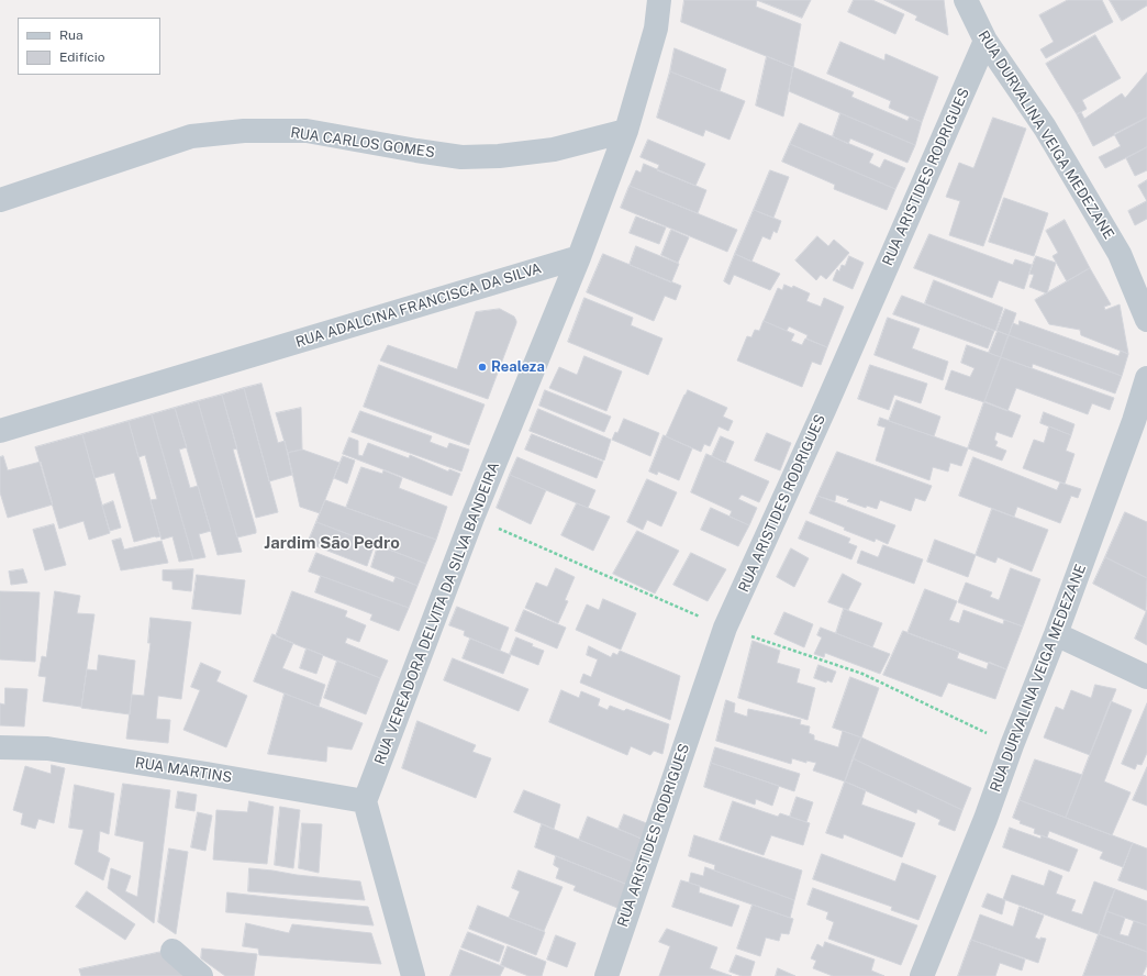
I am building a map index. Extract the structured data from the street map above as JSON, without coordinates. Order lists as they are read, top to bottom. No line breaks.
{"streets":{"street":["RUA DURVALINA VEIGA MEDEZANE","RUA CARLOS GOMES","RUA ARISTIDES RODRIGUES","RUA ADALCINA FRANCISCA DA SILVA","RUA VEREADORA DELVITA DA SILVA BANDEIRA","RUA MARTINS"]},"crossings":[["RUA DURVALINA VEIGA MEDEZANE","RUA ARISTIDES RODRIGUES"],["RUA ADALCINA FRANCISCA DA SILVA","RUA VEREADORA DELVITA DA SILVA BANDEIRA"],["RUA VEREADORA DELVITA DA SILVA BANDEIRA","RUA MARTINS"]],"districts":["Jardim São Pedro"],"places":["Realeza"],"legend":["Rua","Edifício"]}
